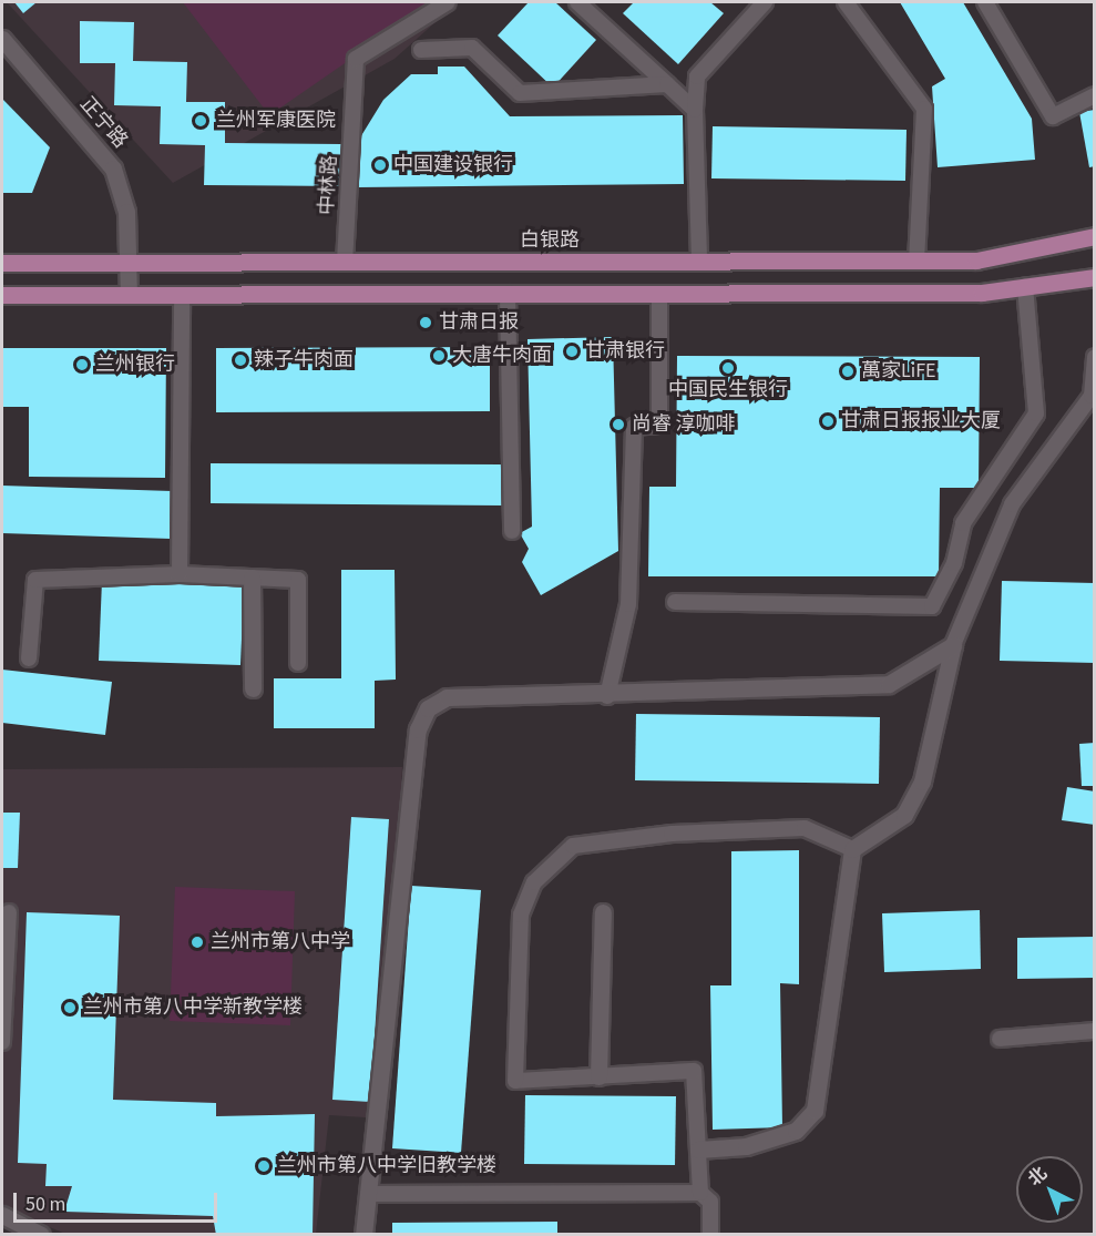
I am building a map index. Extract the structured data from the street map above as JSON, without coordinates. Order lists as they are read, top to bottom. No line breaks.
{"streets":{"main road":["白银路"],"street":["正宁路"],"lane":["中林路"]},"crossings":[["正宁路","白银路"],["中林路","白银路"]],"places":["兰州军康医院","中国建设银行","甘肃日报","甘肃银行","大唐牛肉面","辣子牛肉面","兰州银行","中国民生银行","萬家LiFE","甘肃日报报业大厦","尚睿 淳咖啡","兰州市第八中学","兰州市第八中学新教学楼","兰州市第八中学旧教学楼"],"scale_bar":"50 m","north":"top left"}
